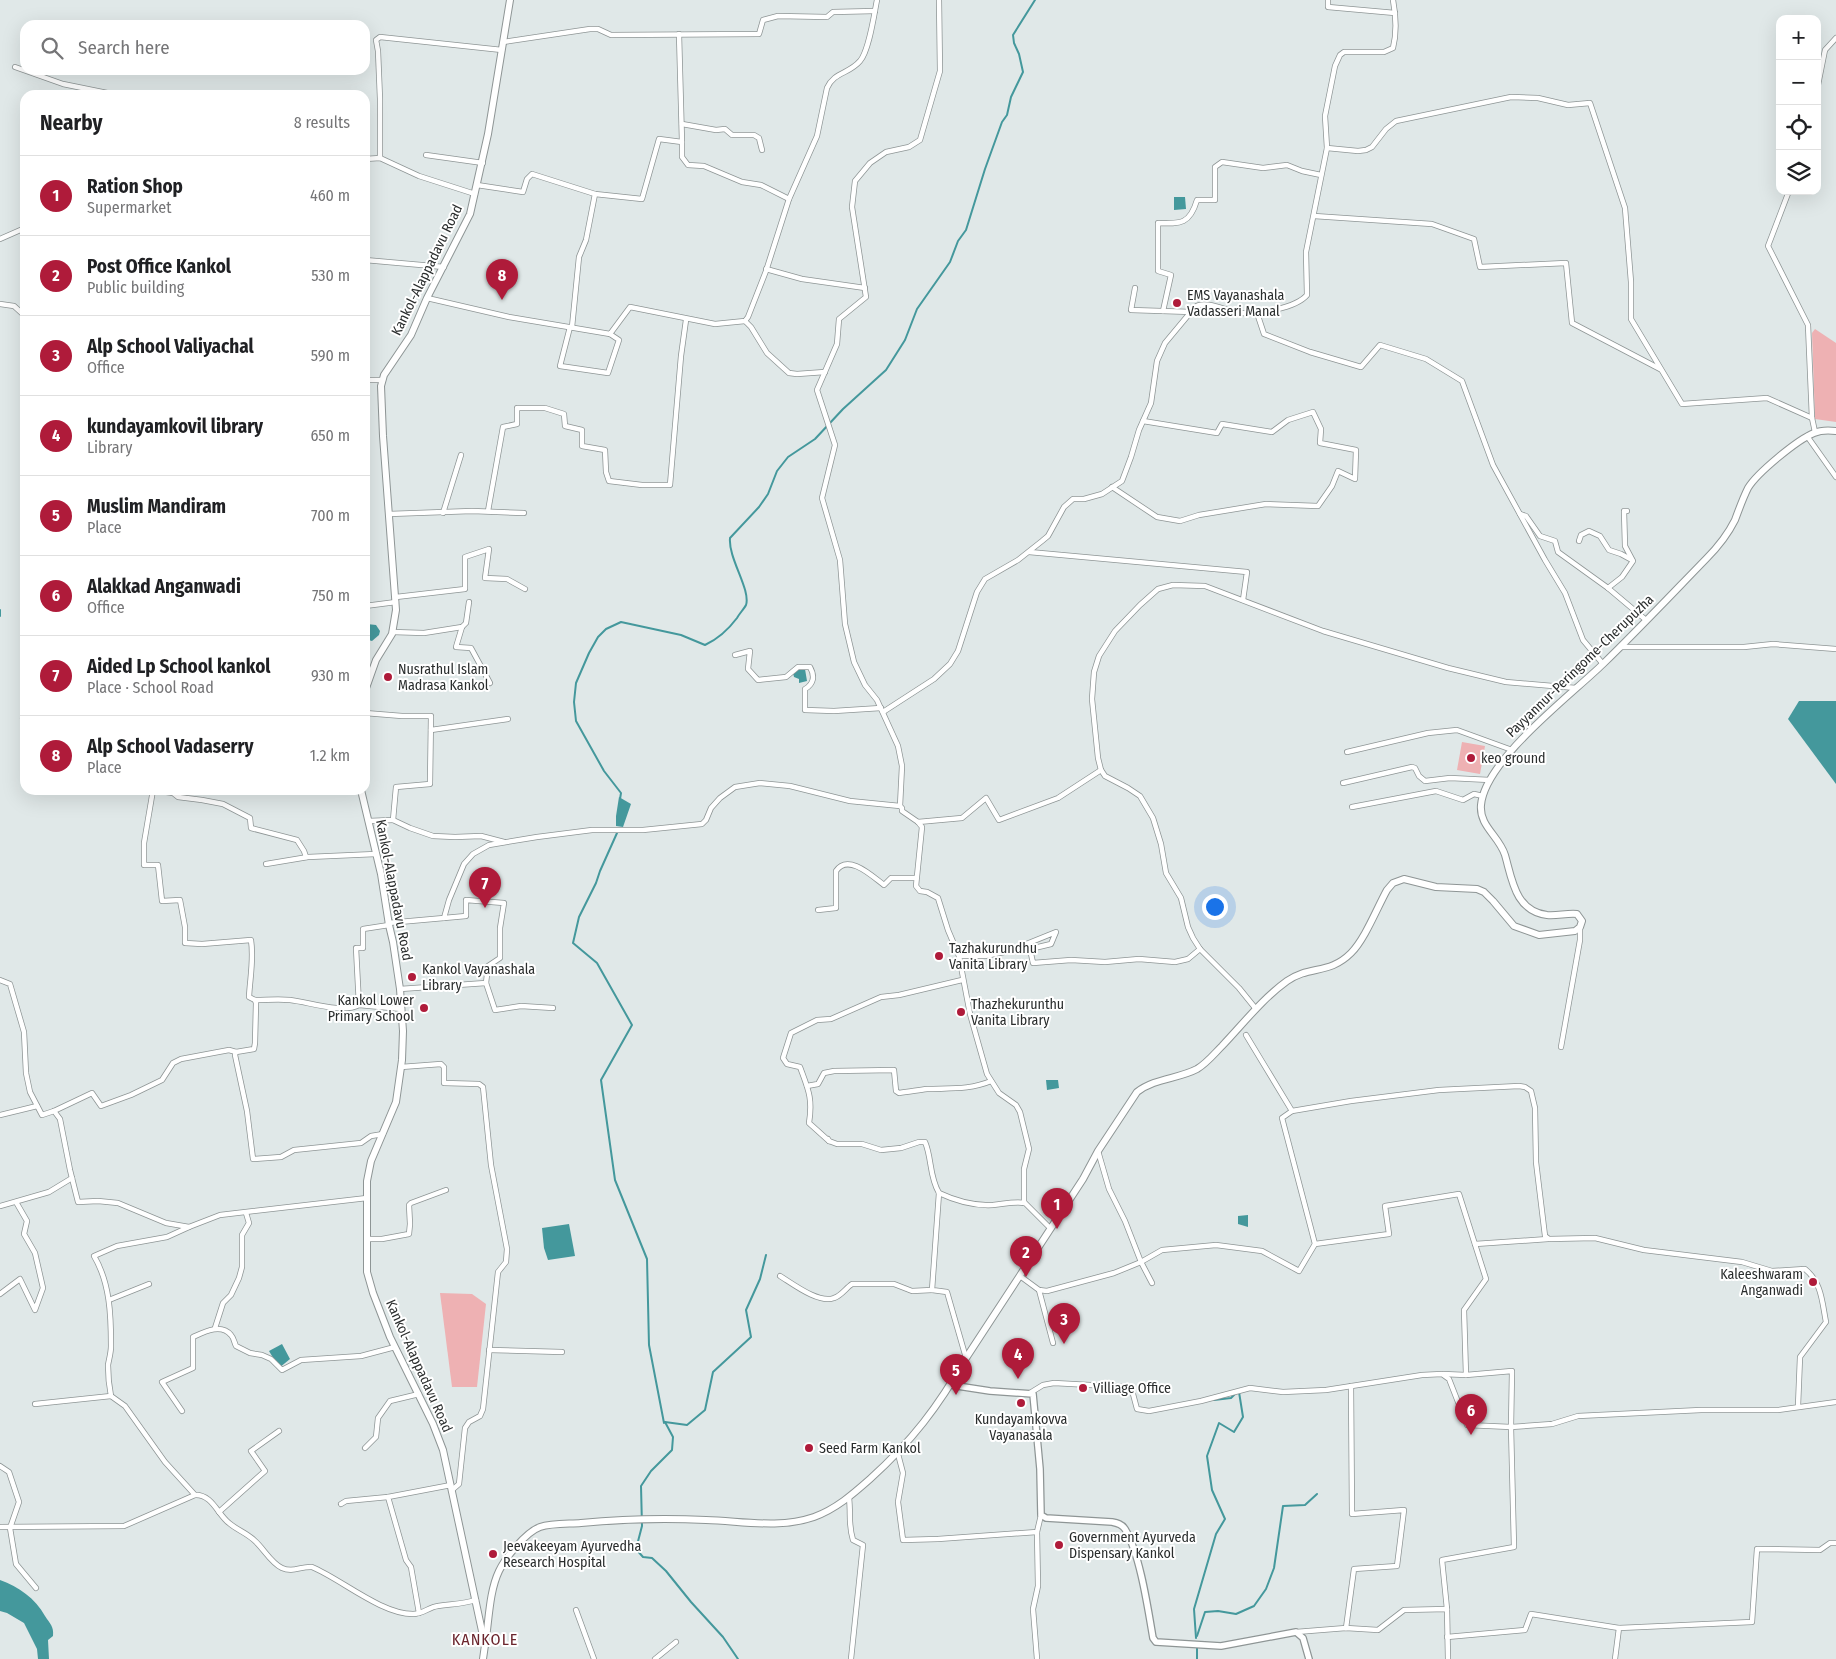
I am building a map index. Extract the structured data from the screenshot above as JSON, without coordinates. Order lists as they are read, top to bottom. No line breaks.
{"streets":{"main road":["Kankol-Alappadavu Road","Payyannur-Peringome-Cherupuzha"]},"districts":["KANKOLE"],"places":["EMS Vayanashala Vadasseri Manal","Nusrathul Islam Madrasa Kankol","keo ground","Tazhakurundhu Vanita Library","Kankol Vayanashala Library","Kankol Lower Primary School","Thazhekurunthu Vanita Library","Kaleeshwaram Anganwadi","Villiage Office","Kundayamkovva Vayanasala","Seed Farm Kankol","Government Ayurveda Dispensary Kankol","Jeevakeeyam Ayurvedha Research Hospital"],"page":{"map_buttons":["+","−"],"search":"Search here","heading":["Nearby","8 results"],"list":[{"mark":"1","name":"Ration Shop","note":"Supermarket","value":"460 m"},{"mark":"2","name":"Post Office Kankol","note":"Public building","value":"530 m"},{"mark":"3","name":"Alp School Valiyachal","note":"Office","value":"590 m"},{"mark":"4","name":"kundayamkovil library","note":"Library","value":"650 m"},{"mark":"5","name":"Muslim Mandiram","note":"Place","value":"700 m"},{"mark":"6","name":"Alakkad Anganwadi","note":"Office","value":"750 m"},{"mark":"7","name":"Aided Lp School kankol","note":"Place · School Road","value":"930 m"},{"mark":"8","name":"Alp School Vadaserry","note":"Place","value":"1.2 km"}],"pins":["8","7","1","2","3","4","5","6"]}}
